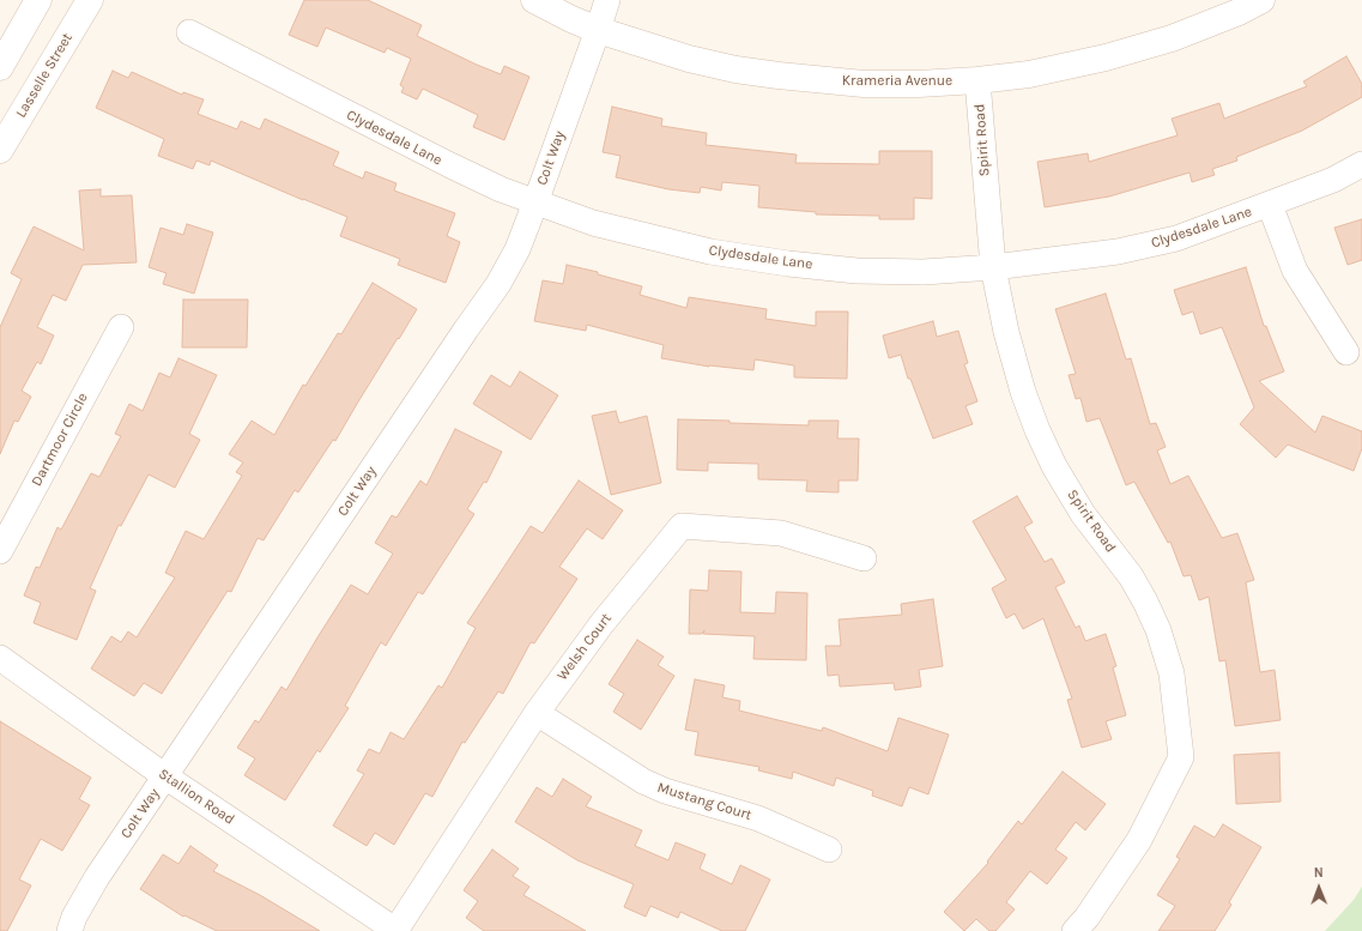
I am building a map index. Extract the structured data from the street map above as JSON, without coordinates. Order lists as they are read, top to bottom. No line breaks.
{"streets":{"street":["Lasselle Street","Krameria Avenue","Clydesdale Lane","Spirit Road","Colt Way","Dartmoor Circle","Welsh Court","Stallion Road","Mustang Court"]},"crossings":[["Krameria Avenue","Spirit Road"],["Krameria Avenue","Colt Way"],["Clydesdale Lane","Spirit Road"],["Clydesdale Lane","Colt Way"],["Colt Way","Stallion Road"],["Welsh Court","Stallion Road"],["Welsh Court","Mustang Court"]],"north":"top"}
